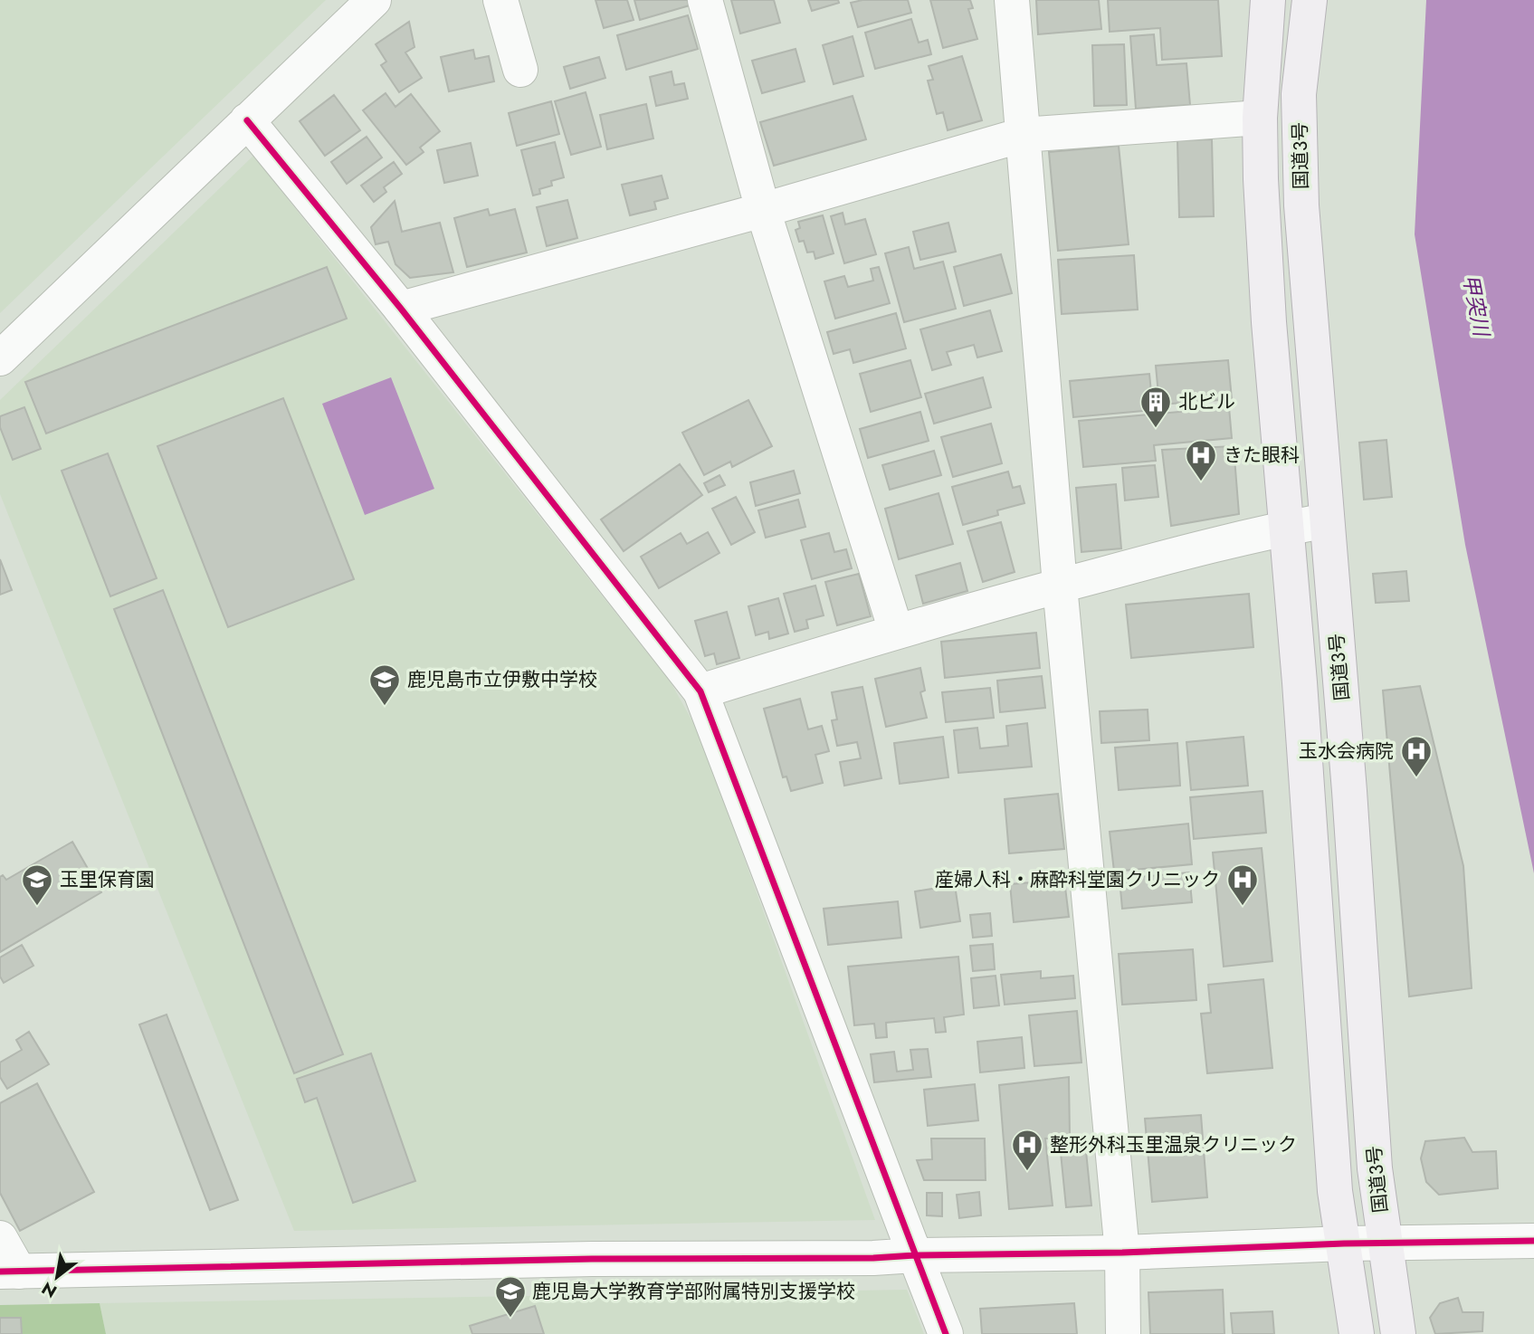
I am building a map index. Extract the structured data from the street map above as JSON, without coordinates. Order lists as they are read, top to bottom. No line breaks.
{"streets":{"highway":["国道3号"]},"water":["甲突川"],"places":{"building":["北ビル"],"hospital":["きた眼科","玉水会病院","産婦人科・麻酔科堂園クリニック","整形外科玉里温泉クリニック"],"school or university":["鹿児島市立伊敷中学校","玉里保育園","鹿児島大学教育学部附属特別支援学校"]},"north":"bottom left"}
